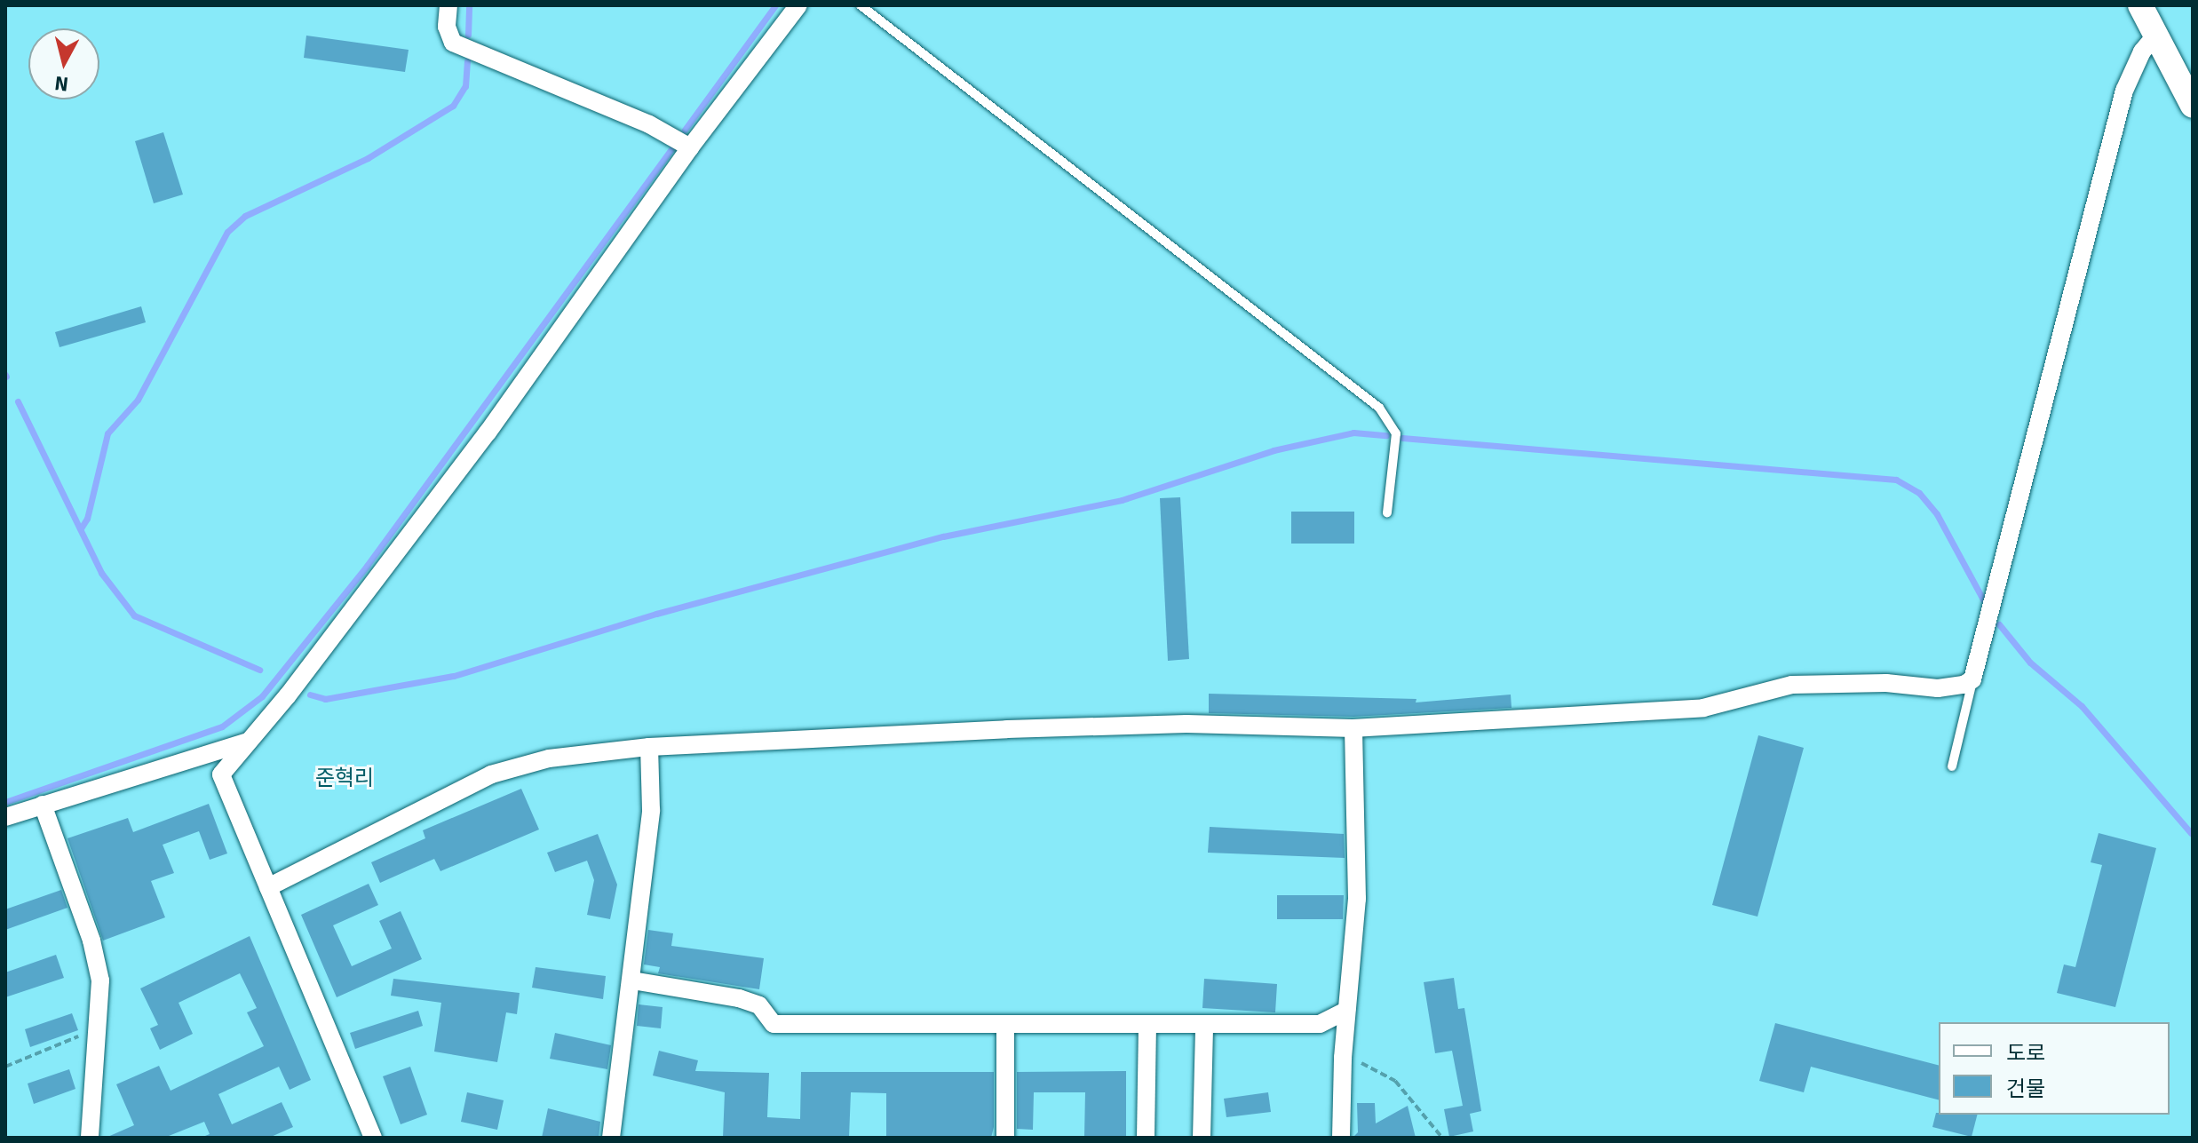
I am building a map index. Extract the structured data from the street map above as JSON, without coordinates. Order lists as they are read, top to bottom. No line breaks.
{"districts":["준혁리"],"legend":["도로","건물"],"north":"bottom"}
